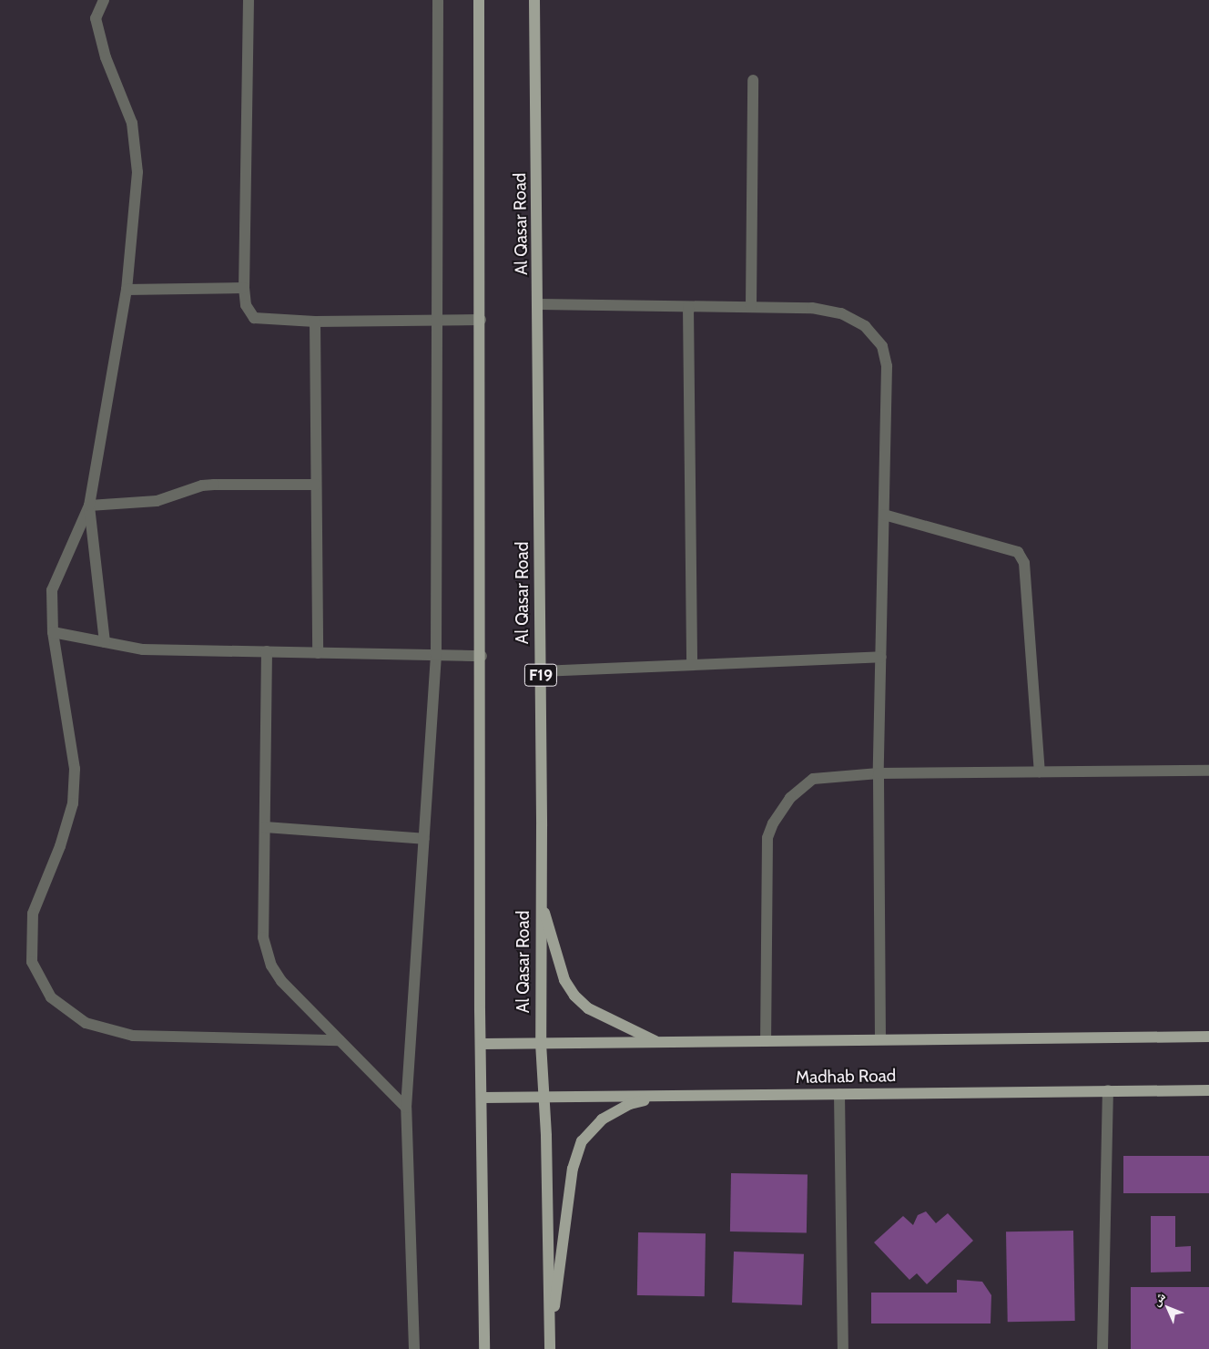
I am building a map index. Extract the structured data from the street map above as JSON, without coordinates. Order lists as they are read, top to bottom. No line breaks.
{"streets":{"main road":["Al Qasar Road","F19","Madhab Road"]},"crossings":[["Al Qasar Road","Madhab Road"]],"north":"top left"}
